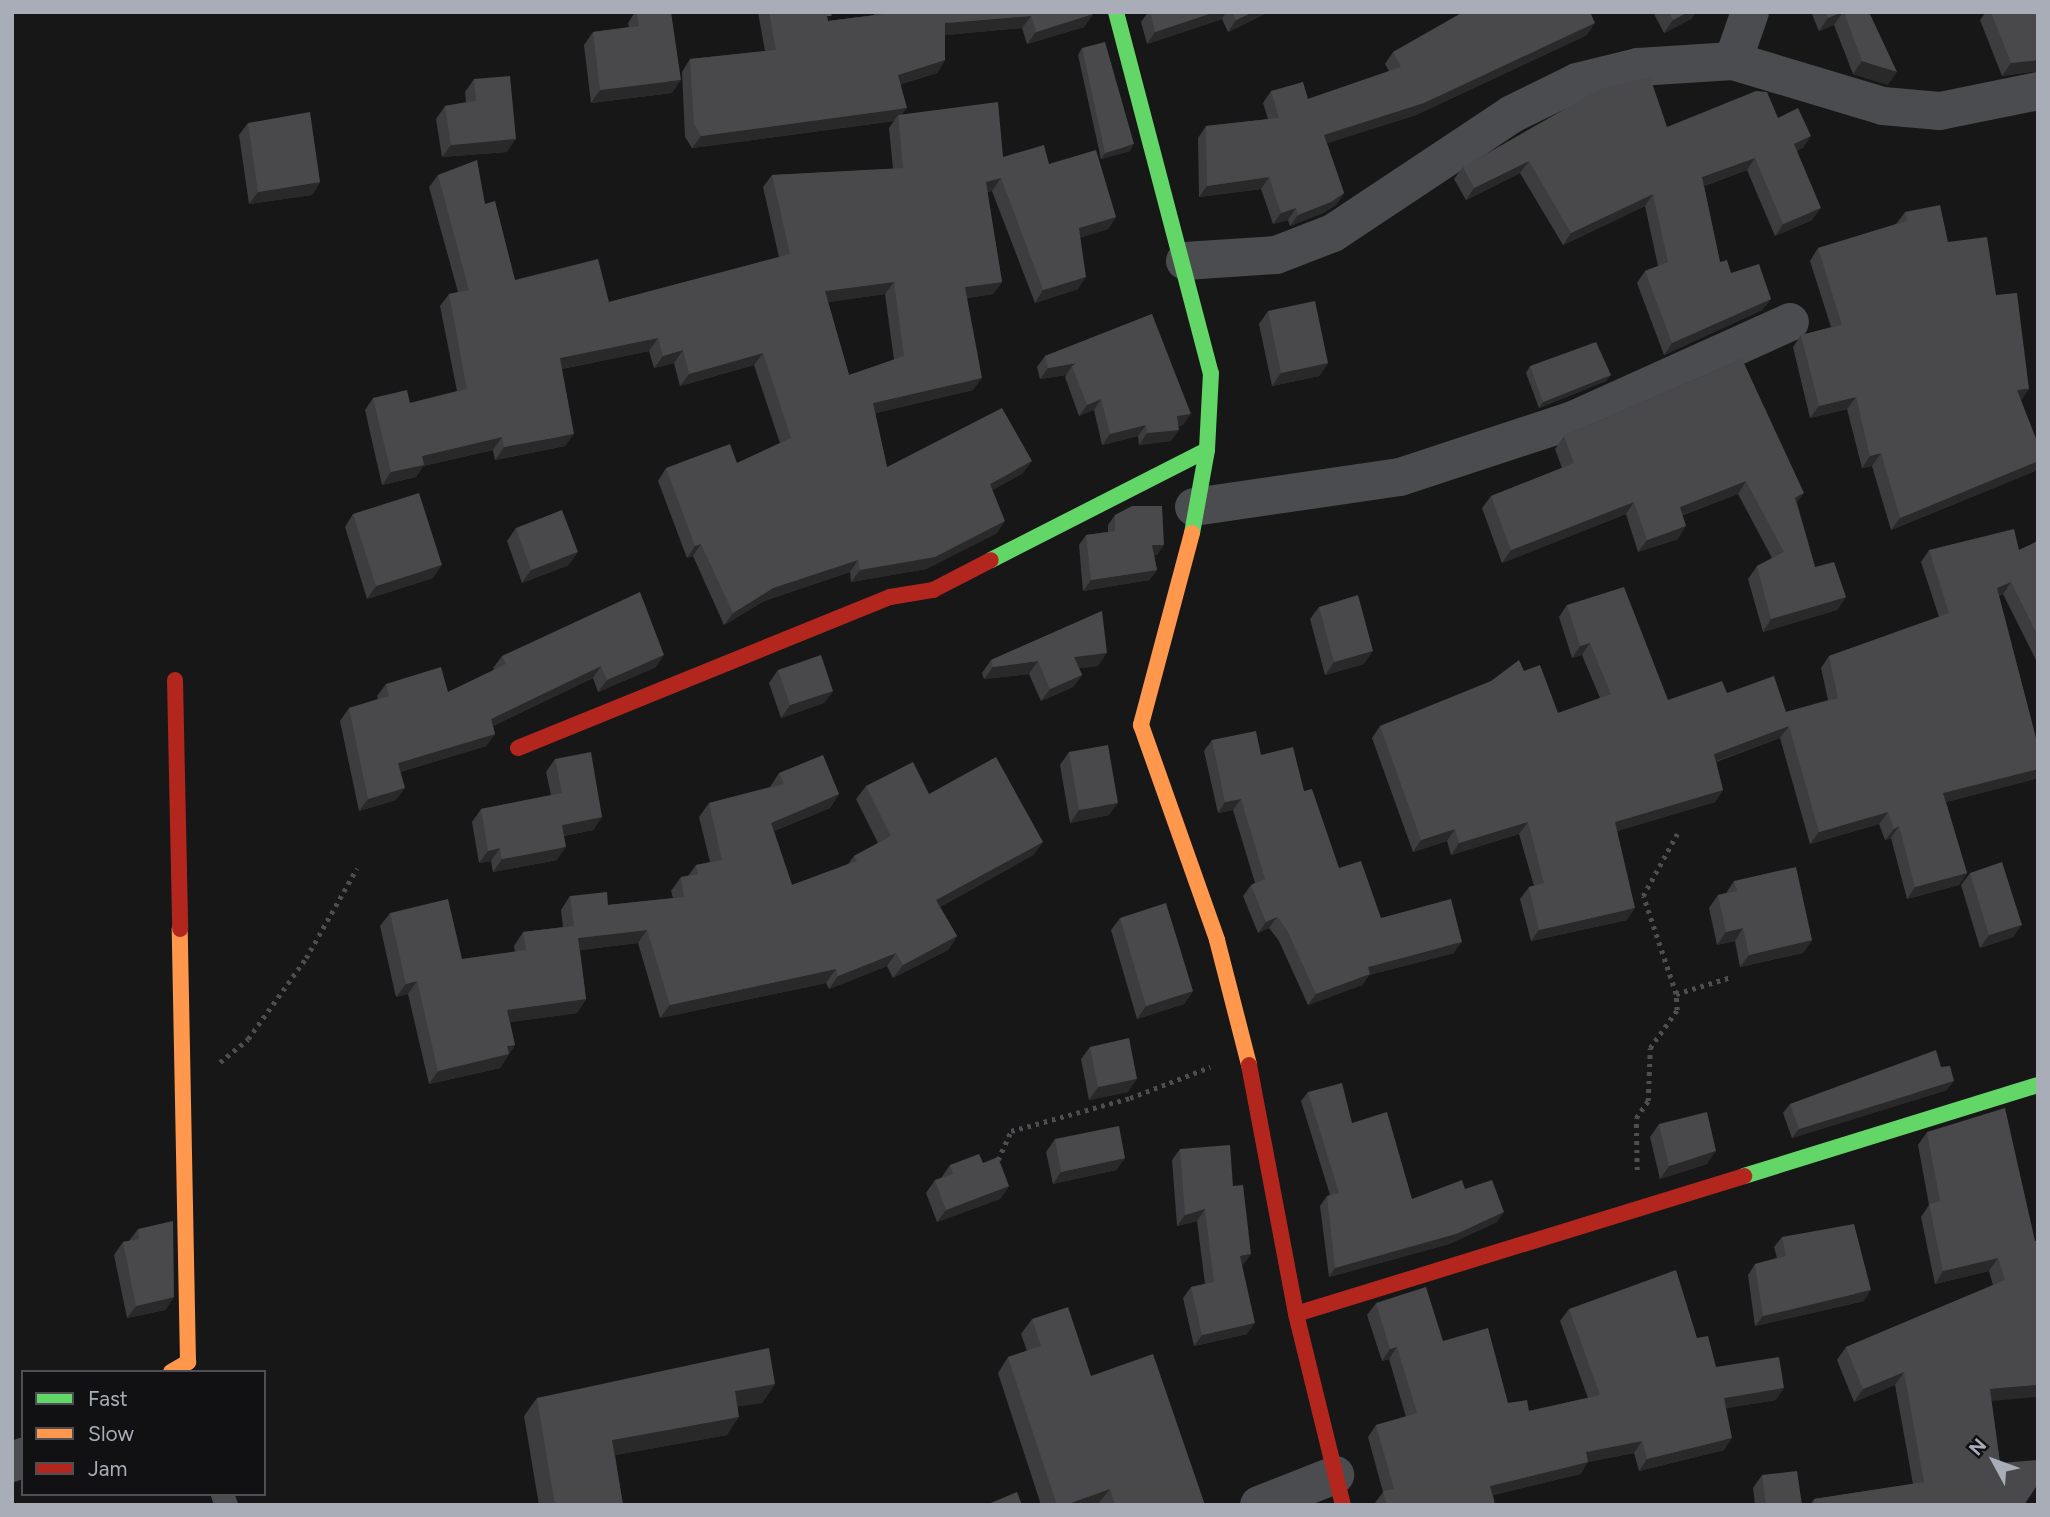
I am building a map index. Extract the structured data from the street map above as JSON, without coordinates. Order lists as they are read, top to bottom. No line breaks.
{"legend":["Fast","Slow","Jam"],"north":"top left"}
